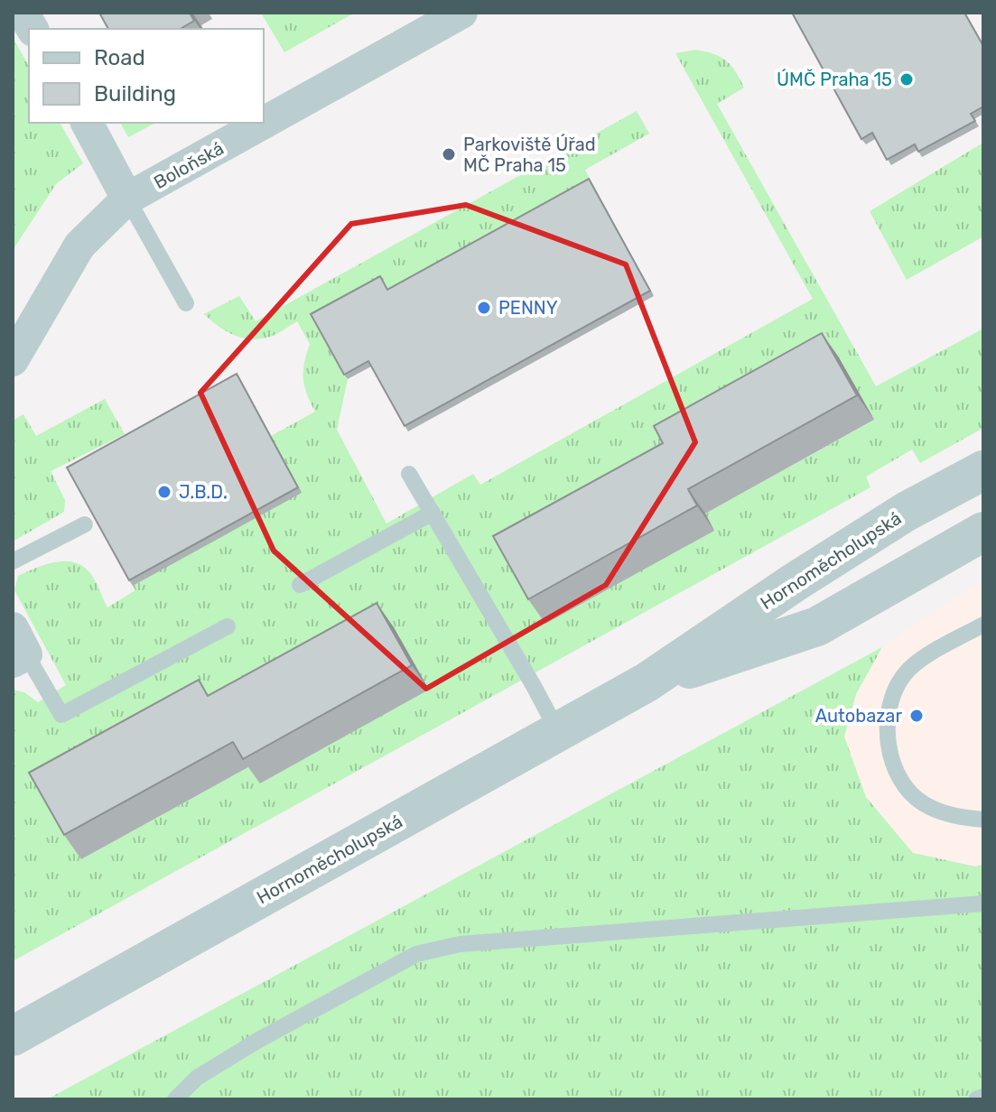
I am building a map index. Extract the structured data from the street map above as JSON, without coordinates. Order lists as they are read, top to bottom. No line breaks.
{"streets":{"street":["Boloňská","Hornoměcholupská"]},"places":["ÚMČ Praha 15","Parkoviště Úřad MČ Praha 15","PENNY","J.B.D.","Autobazar"],"legend":["Road","Building"]}
